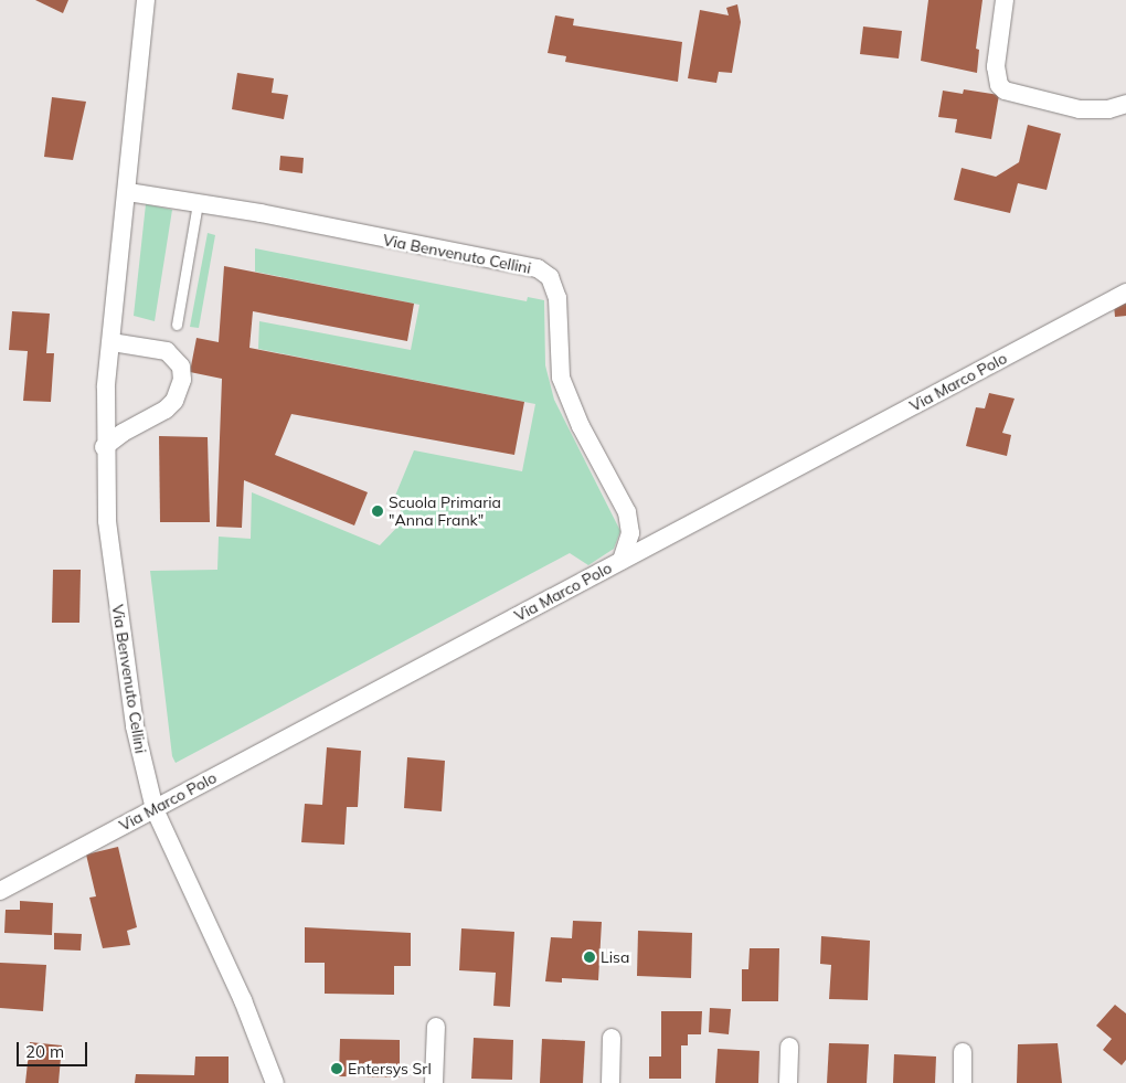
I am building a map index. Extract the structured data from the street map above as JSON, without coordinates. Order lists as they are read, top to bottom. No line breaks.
{"streets":{"street":["Via Benvenuto Cellini","Via Marco Polo"]},"crossings":[["Via Benvenuto Cellini","Via Marco Polo"]],"places":["Scuola Primaria \"Anna Frank\"","Lisa","Entersys Srl"],"scale_bar":"20 m"}
